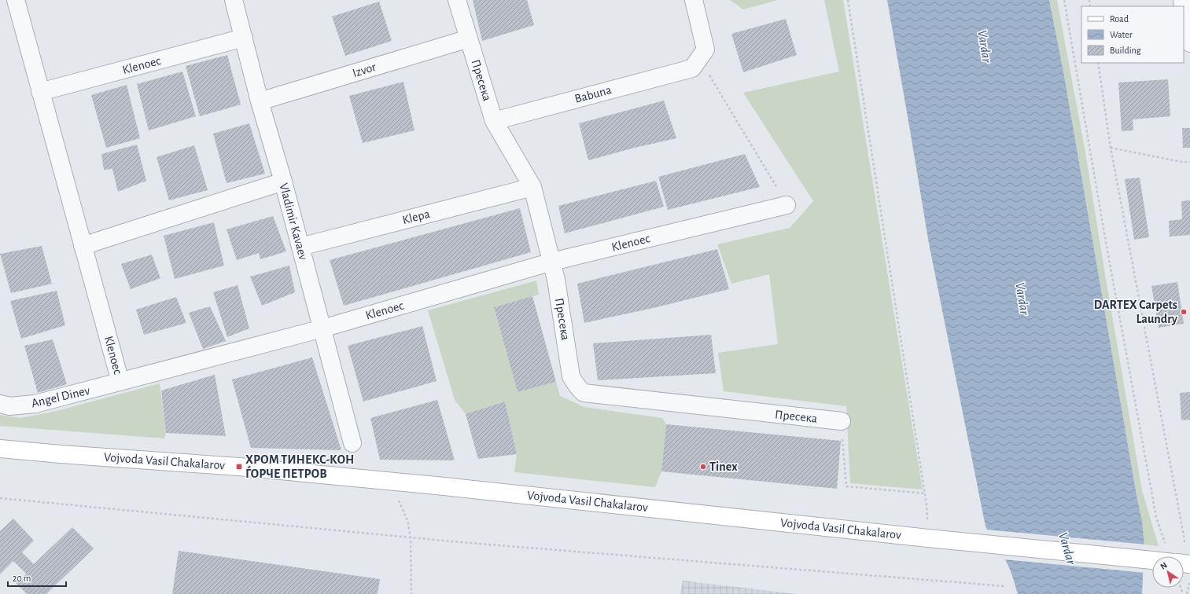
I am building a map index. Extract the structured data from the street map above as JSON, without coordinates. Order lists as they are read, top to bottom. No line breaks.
{"streets":{"street":["Klenoec","Izvor","Пресека","Babuna","Klepa","Vladimir Kavaev","Angel Dinev","Vojvoda Vasil Chakalarov"]},"crossings":[["Klenoec","Пресека"],["Klenoec","Vladimir Kavaev"],["Klenoec","Angel Dinev"],["Izvor","Пресека"],["Izvor","Vladimir Kavaev"],["Пресека","Babuna"],["Пресека","Klepa"],["Klepa","Vladimir Kavaev"]],"water":["Vardar"],"places":{"other":["DARTEX Carpets Laundry","Tinex"],"transit":["ХРОМ ТИНЕКС-КОН ЃОРЧЕ ПЕТРОВ"]},"legend":["Road","Water","Building"],"scale_bar":"20 m","north":"top left"}
